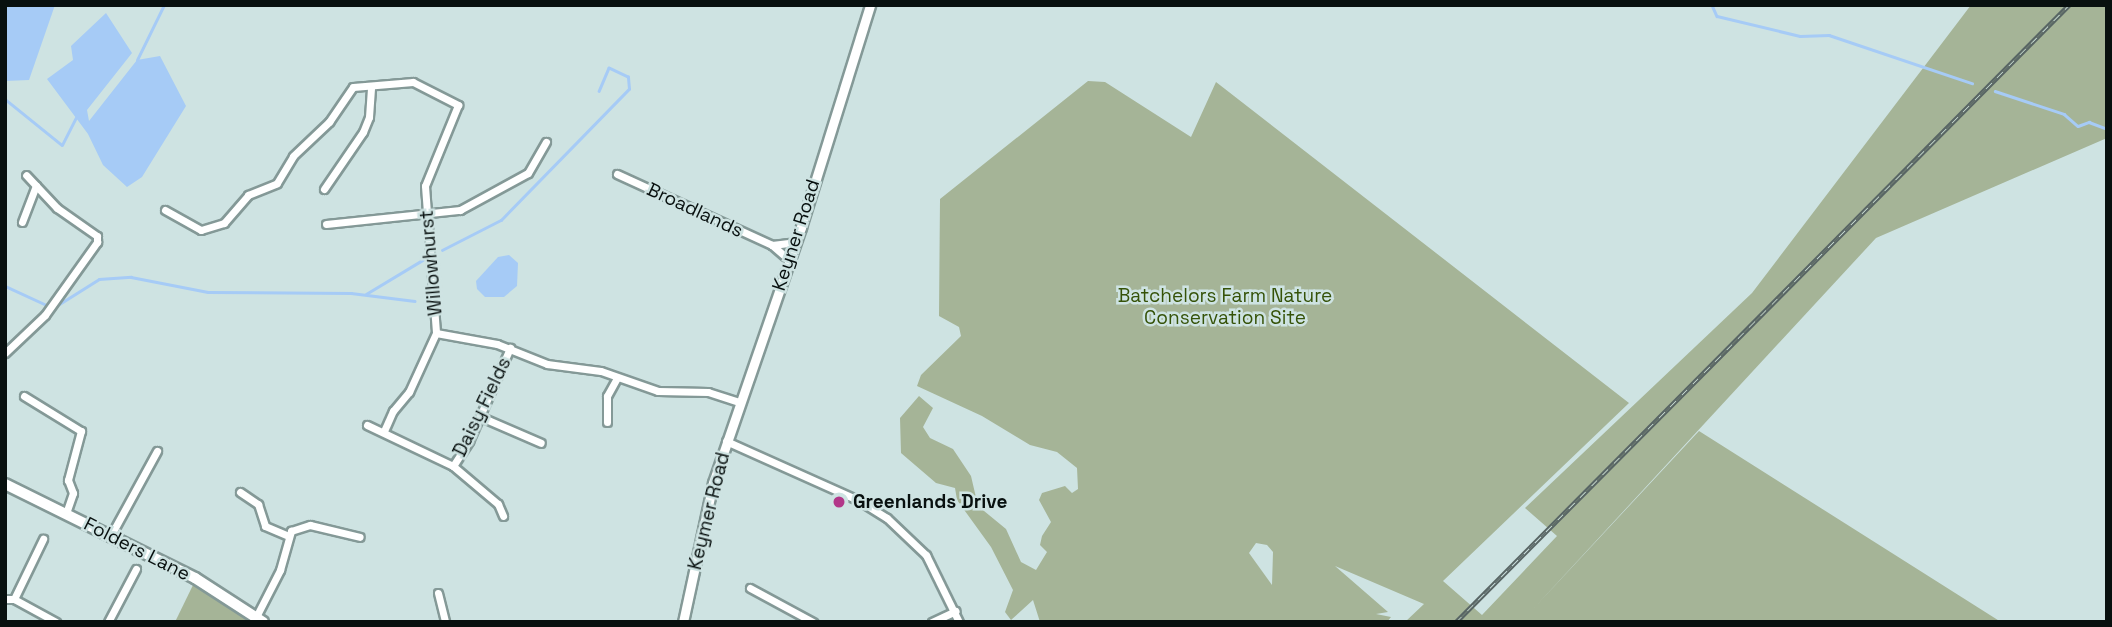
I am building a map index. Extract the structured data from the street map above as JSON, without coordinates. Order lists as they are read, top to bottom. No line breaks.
{"streets":{"main road":["Folders Lane"],"street":["Broadlands","Keyner Road","Willowhurst","Daisy Fields","Keymer Road"]},"crossings":[["Broadlands","Keyner Road"],["Keyner Road","Willowhurst"],["Keyner Road","Keymer Road"],["Willowhurst","Daisy Fields"],["Willowhurst","Keymer Road"]],"parks":["Batchelors Farm Nature Conservation Site"],"places":["Greenlands Drive"]}
